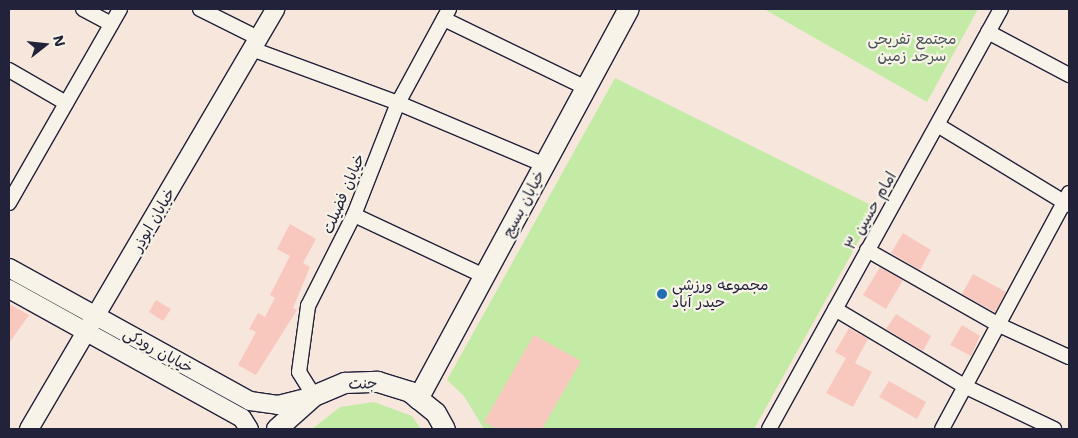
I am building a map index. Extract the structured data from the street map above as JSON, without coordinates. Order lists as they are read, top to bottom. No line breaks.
{"streets":{"main road":["خیابان بسیج","جنت"],"street":["خیابان فضیلت","امام حسین ۳","خیابان ابوذر","خیابان رودکی"]},"crossings":[["خیابان فضیلت","خیابان رودکی"],["خیابان فضیلت","جنت"],["خیابان بسیج","جنت"],["خیابان ابوذر","خیابان رودکی"],["خیابان رودکی","جنت"]],"parks":["مجتمع تفریحی سرحد زمین"],"places":["مجموعه ورزشی حیدر آباد"],"north":"right"}
